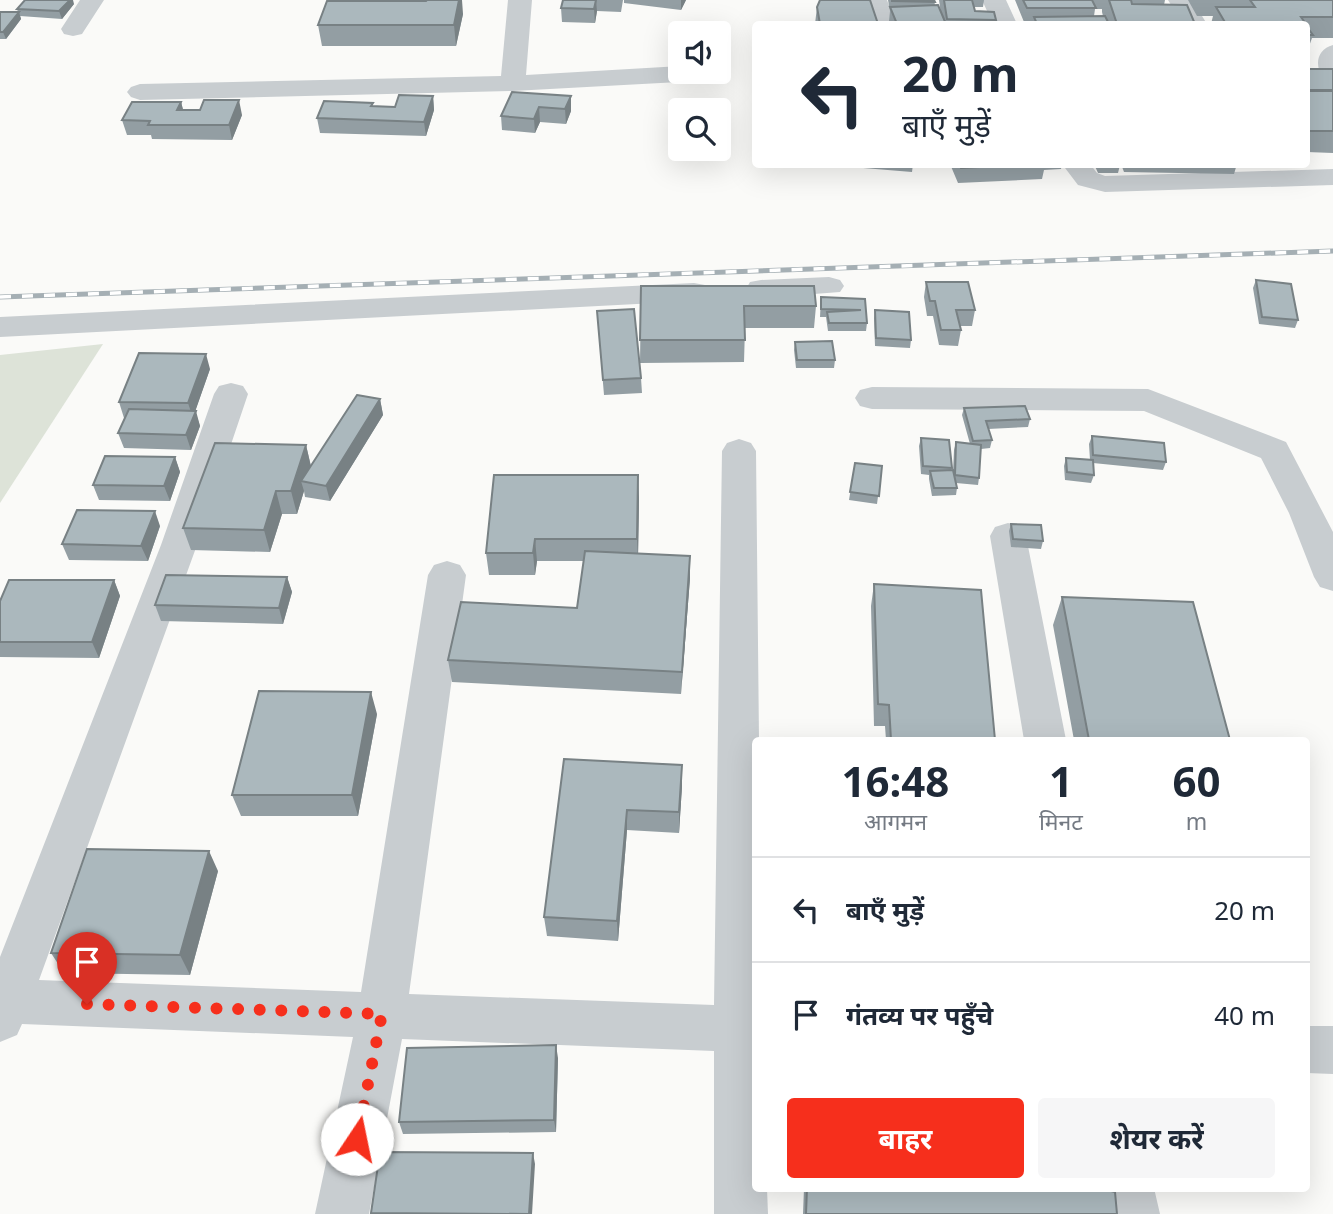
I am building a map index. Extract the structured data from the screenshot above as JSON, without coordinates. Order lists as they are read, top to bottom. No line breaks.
{"page":{"turn":["20 m","बाएँ मुड़ें"],"eta":["16:48","आगमन","1","मिनट","60","m"],"list":[{"name":"बाएँ मुड़ें","value":"20 m"},{"name":"गंतव्य पर पहुँचे","value":"40 m"}],"buttons":["बाहर","शेयर करें"]}}
